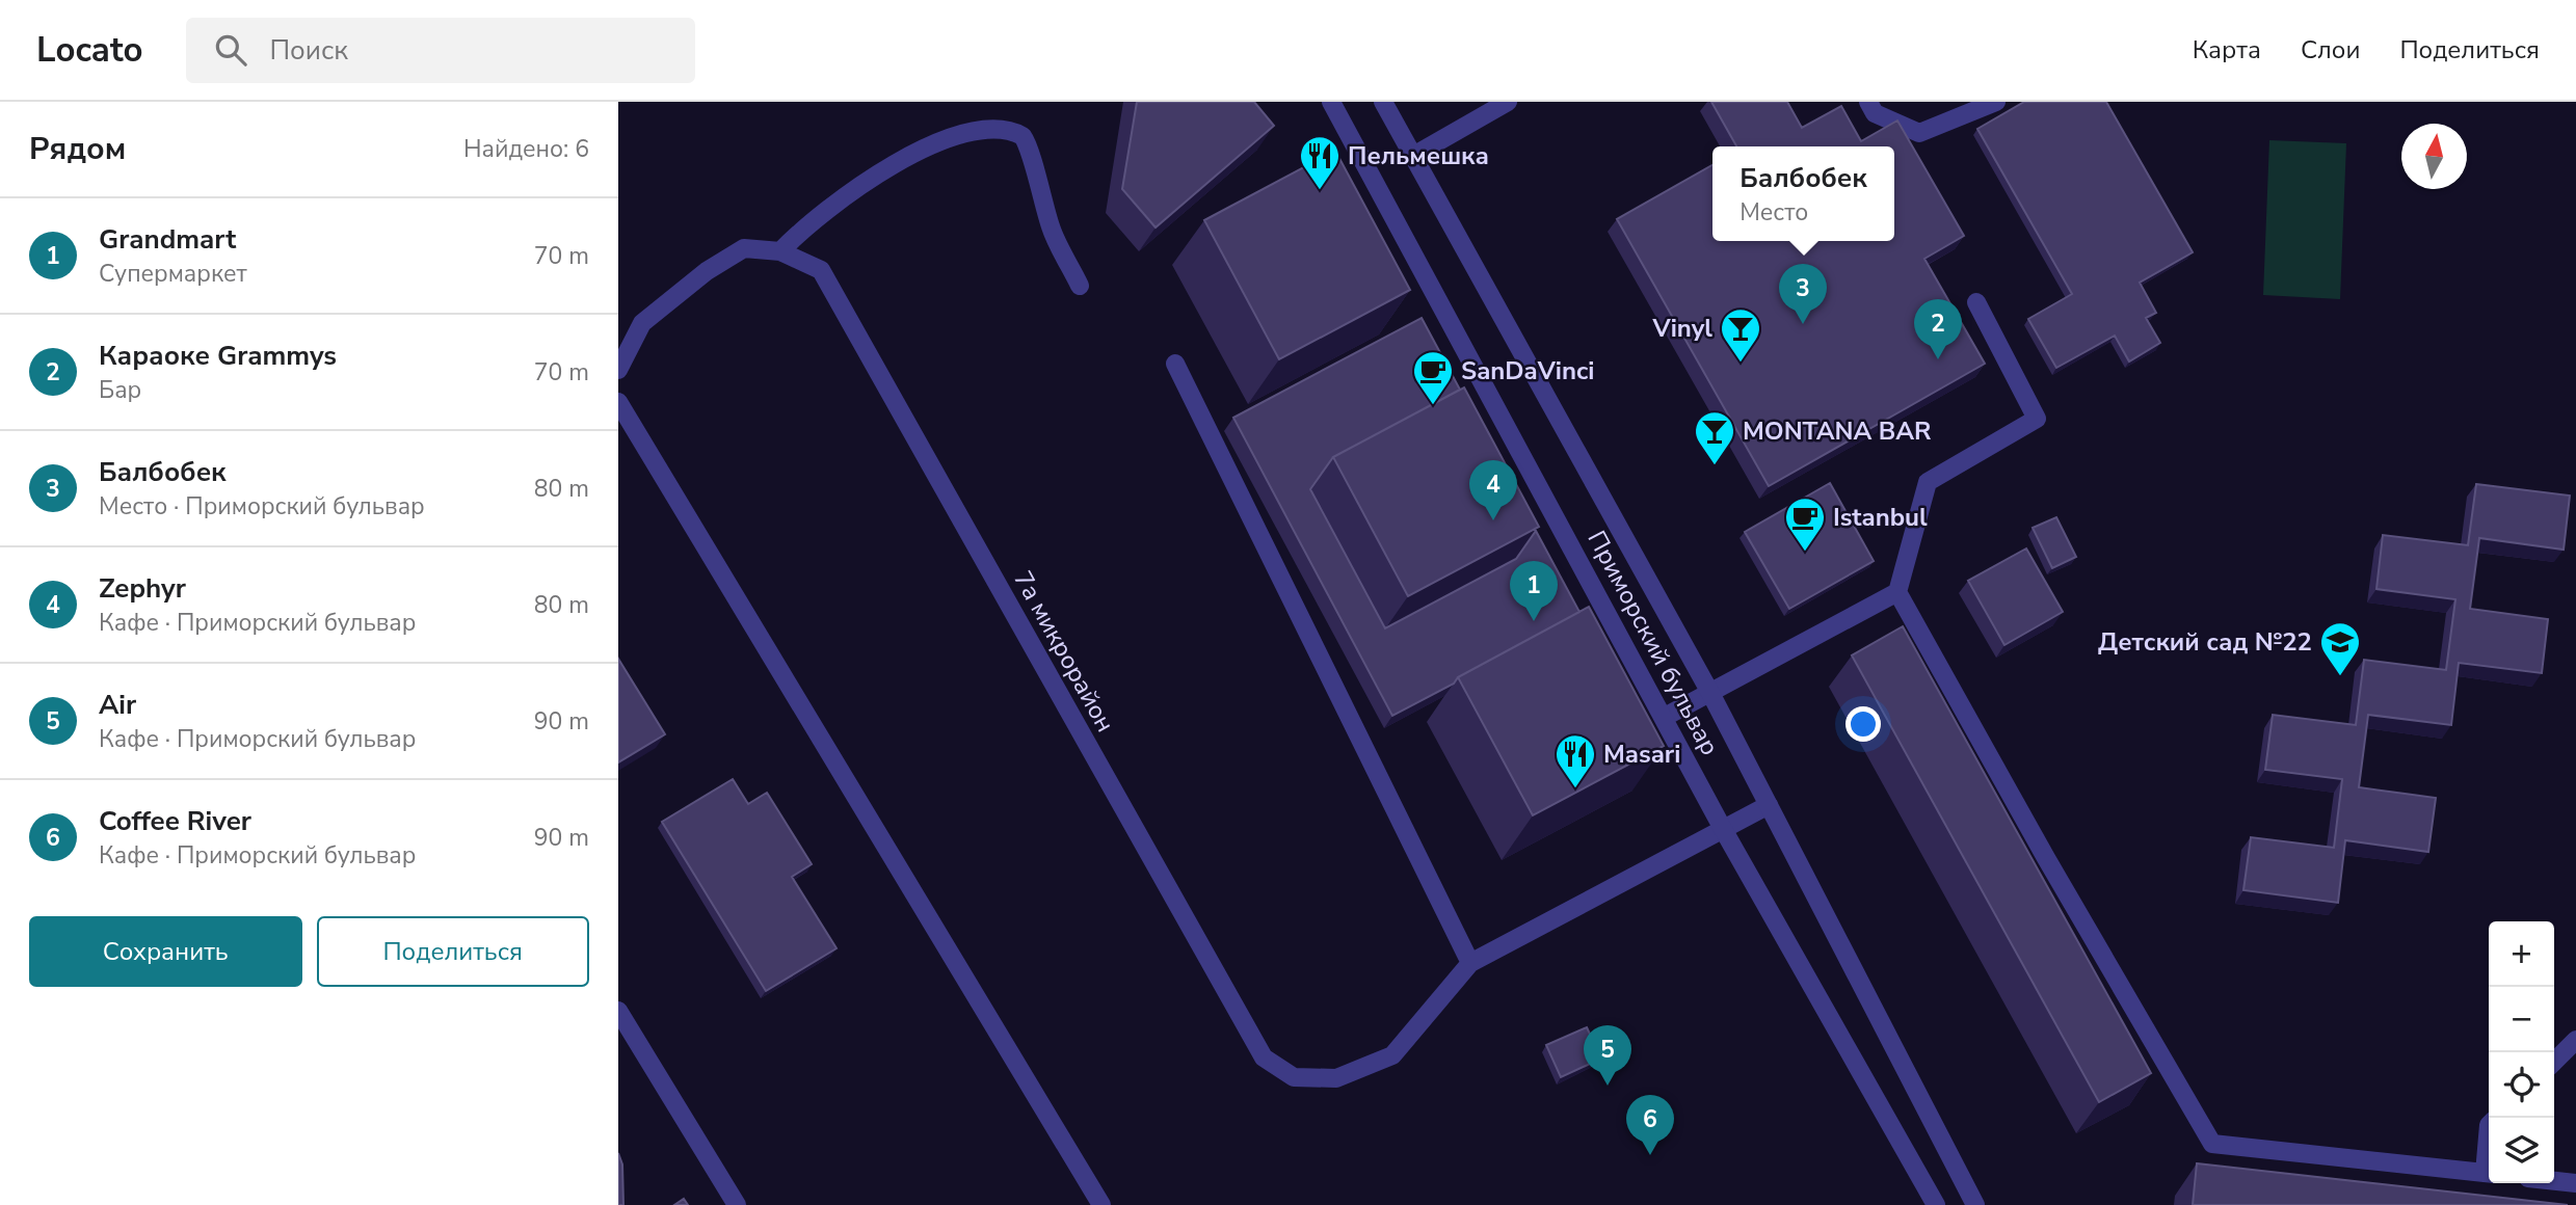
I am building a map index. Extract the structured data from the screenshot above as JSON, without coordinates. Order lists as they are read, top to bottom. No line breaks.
{"streets":{"street":["Приморский бульвар","7а микрорайон"]},"places":{"restaurant":["Пельмешка","Masari"],"bar":["Vinyl","MONTANA BAR"],"cafe":["SanDaVinci","Istanbul"],"school or university":["Детский сад №22"]},"north":"top","page":{"header":"Locato","search":"Поиск","nav":["Карта","Слои","Поделиться"],"heading":["Рядом","Найдено: 6"],"popup":["Балбобек","Место"],"list":[{"mark":"1","name":"Grandmart","note":"Супермаркет","value":"70 m"},{"mark":"2","name":"Караоке Grammys","note":"Бар","value":"70 m"},{"mark":"3","name":"Балбобек","note":"Место · Приморский бульвар","value":"80 m"},{"mark":"4","name":"Zephyr","note":"Кафе · Приморский бульвар","value":"80 m"},{"mark":"5","name":"Air","note":"Кафе · Приморский бульвар","value":"90 m"},{"mark":"6","name":"Coffee River","note":"Кафе · Приморский бульвар","value":"90 m"}],"pins":["3","2","4","1","5","6"],"buttons":["Сохранить","Поделиться"],"map_buttons":["+","−"]}}
